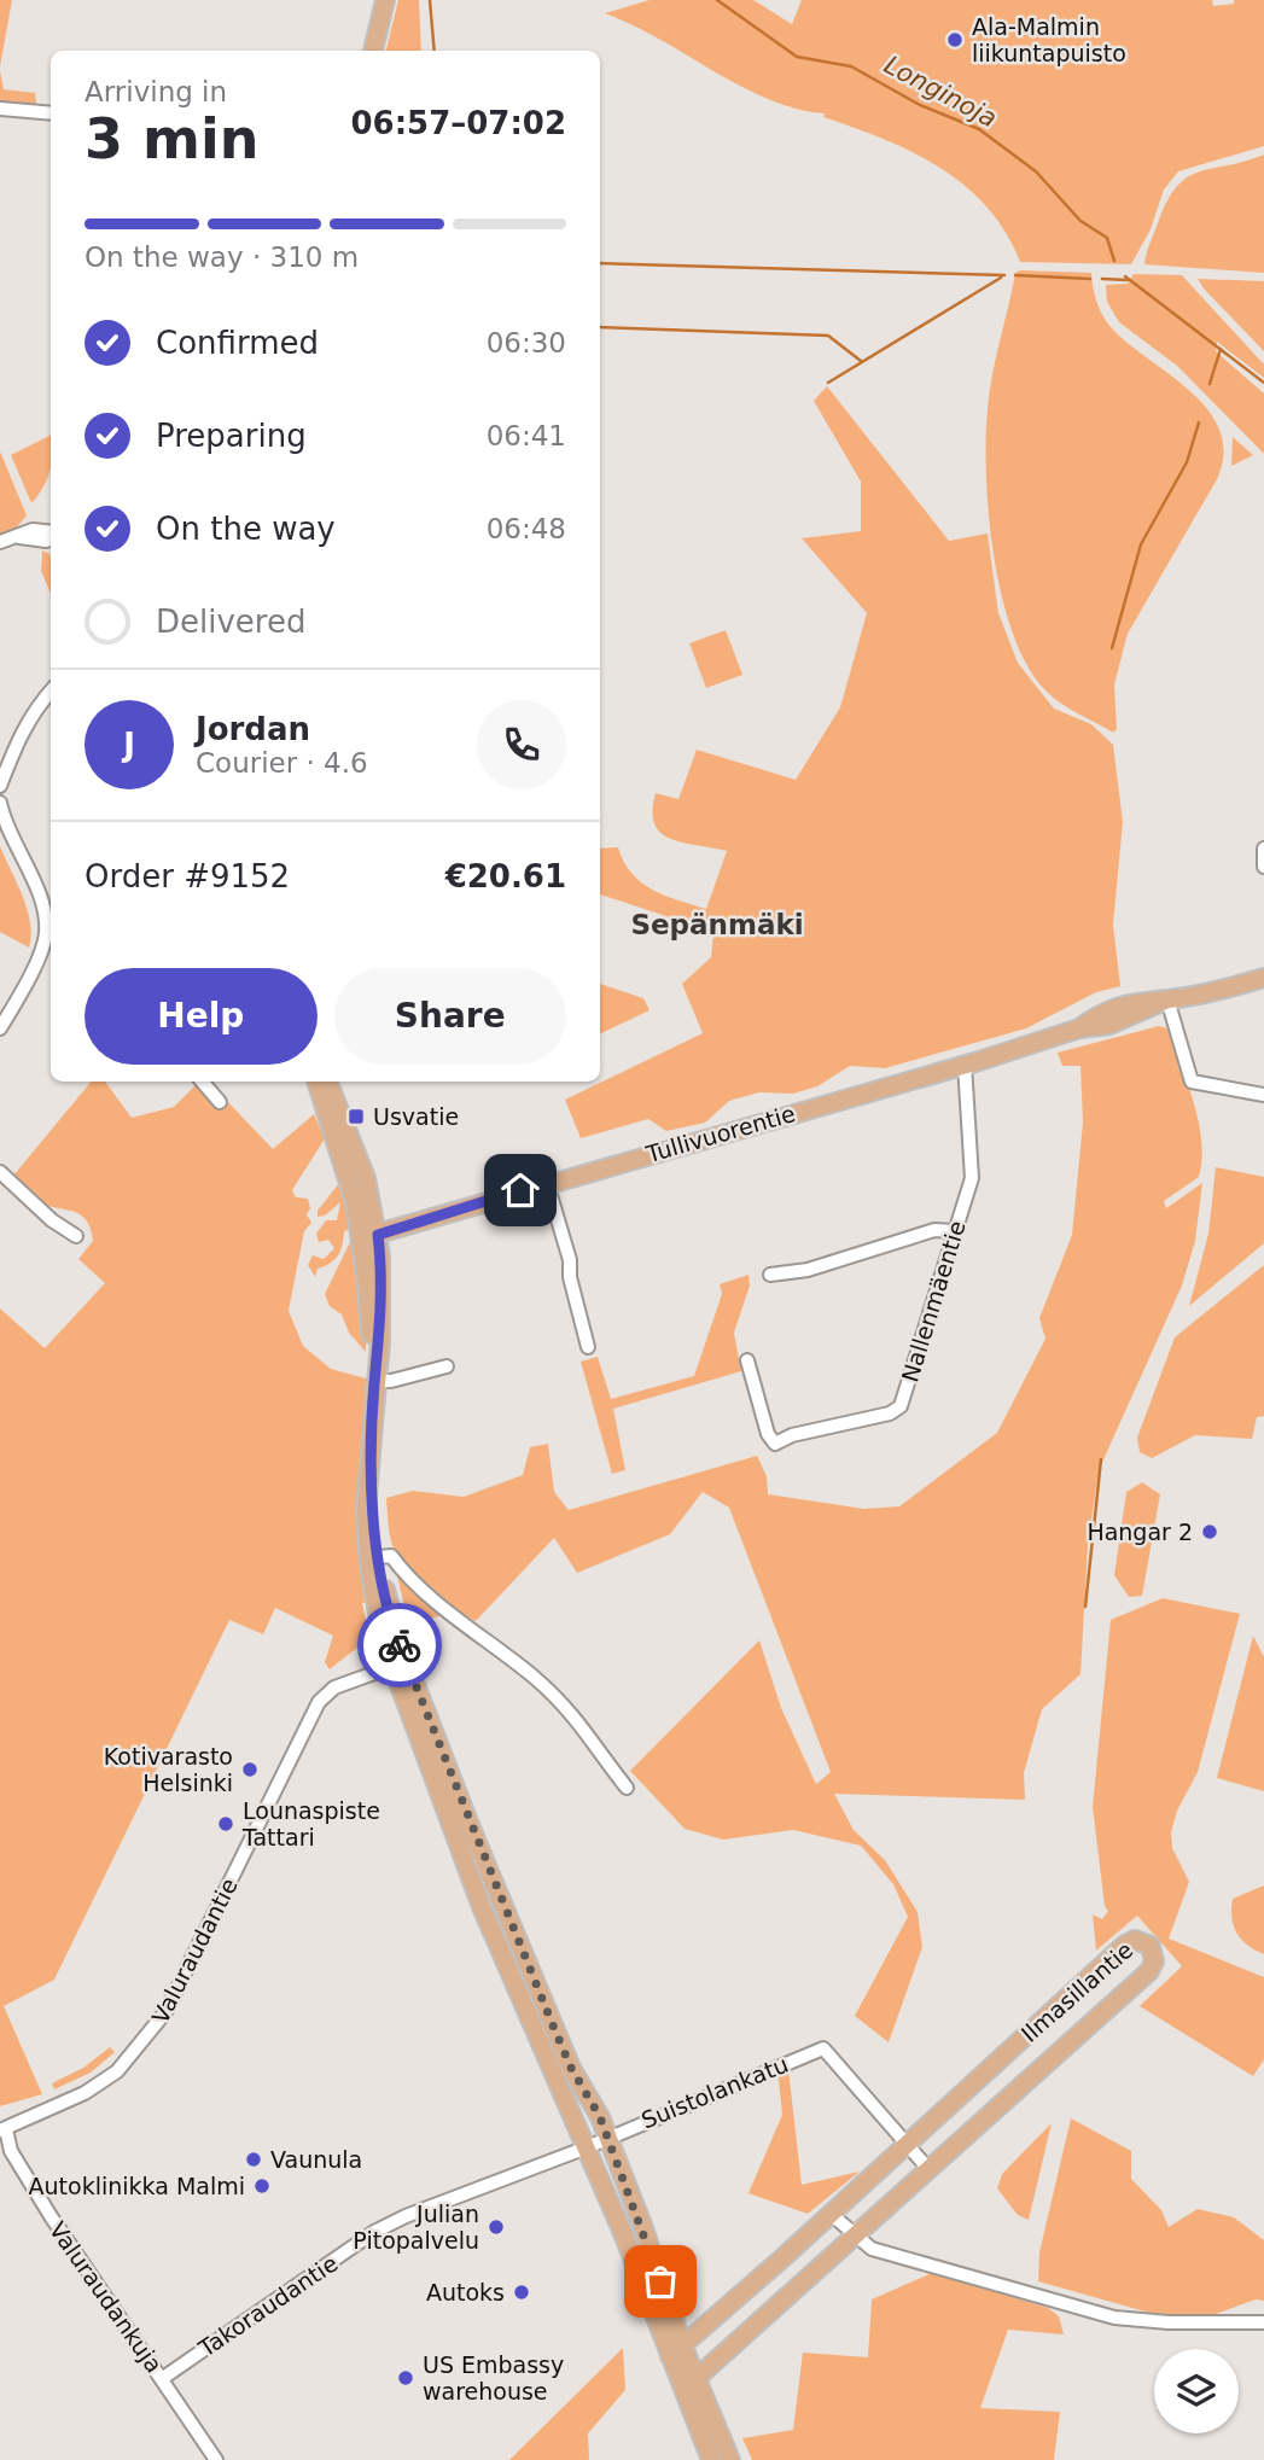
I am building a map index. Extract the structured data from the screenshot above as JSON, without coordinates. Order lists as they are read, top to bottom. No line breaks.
{"streets":{"main road":["Tullivuorentie","Ilmasillantie"],"street":["Nallenmäentie","Valuraudantie","Suistolankatu","Valuraudankuja","Takoraudantie"]},"crossings":[["Tullivuorentie","Nallenmäentie"],["Valuraudantie","Valuraudankuja"],["Ilmasillantie","Suistolankatu"],["Suistolankatu","Takoraudantie"],["Valuraudankuja","Takoraudantie"]],"districts":["Sepänmäki"],"water":["Longinoja"],"places":{"other":["Ala-Malmin liikuntapuisto","Hangar 2","Kotivarasto Helsinki","Lounaspiste Tattari","Vaunula","Autoklinikka Malmi","Julian Pitopalvelu","Autoks","US Embassy warehouse"],"transit":["Usvatie"]},"page":{"heading":["3 min","Arriving in","06:57–07:02"],"panel":["Jordan","Courier · 4.6","Order #9152","€20.61"],"bar":"On the way · 310 m","list":[["Confirmed","06:30"],["Preparing","06:41"],["On the way","06:48"],"Delivered"],"round":"J","buttons":["Help","Share"]}}
